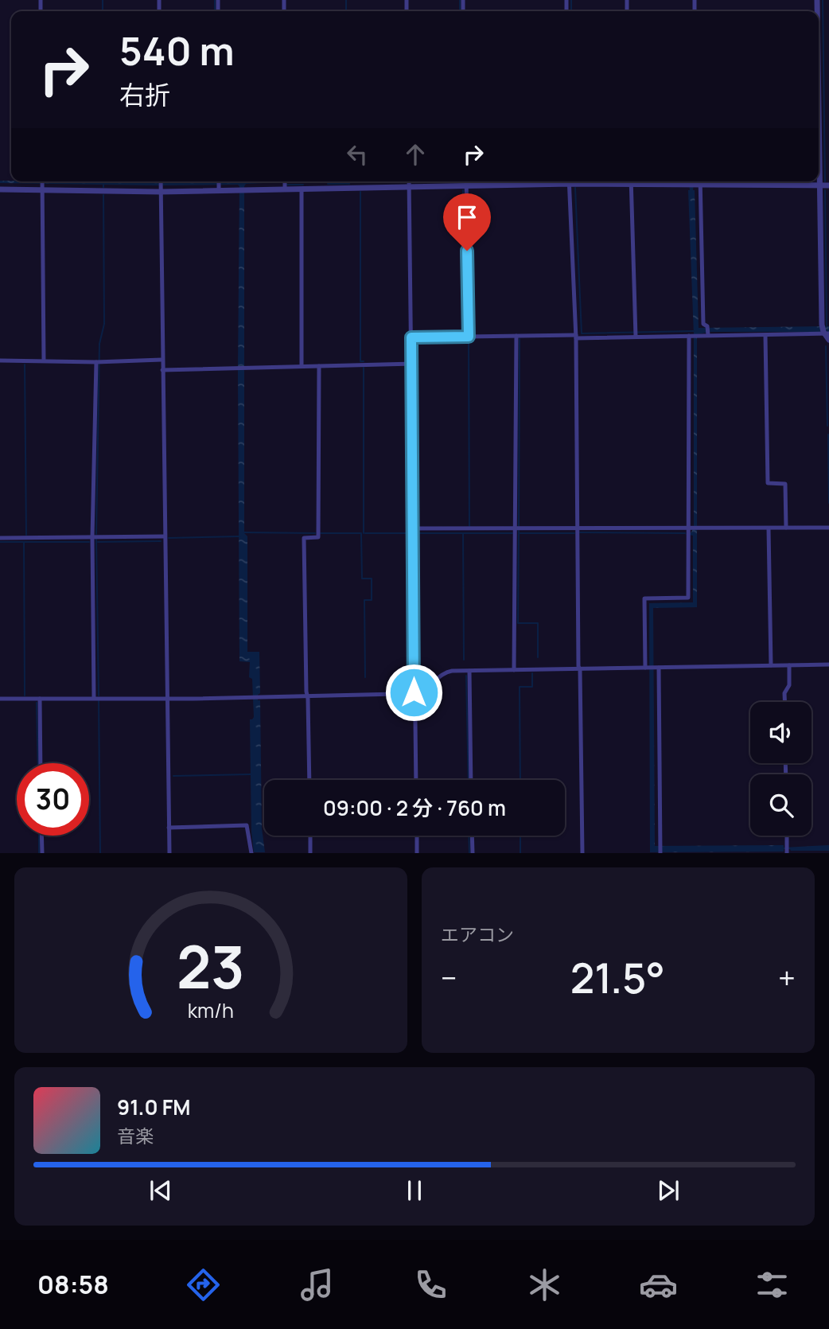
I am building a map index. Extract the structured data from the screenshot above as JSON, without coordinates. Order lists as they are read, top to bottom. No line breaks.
{"page":{"turn":["540 m","右折"],"limit":"30","trip":"09:00 · 2 分 · 760 m","tile":"エアコン","heat":["−","21.5°","+"],"song":["91.0 FM","音楽"],"tabs":"08:58","gauge":["23","km/h"]}}
